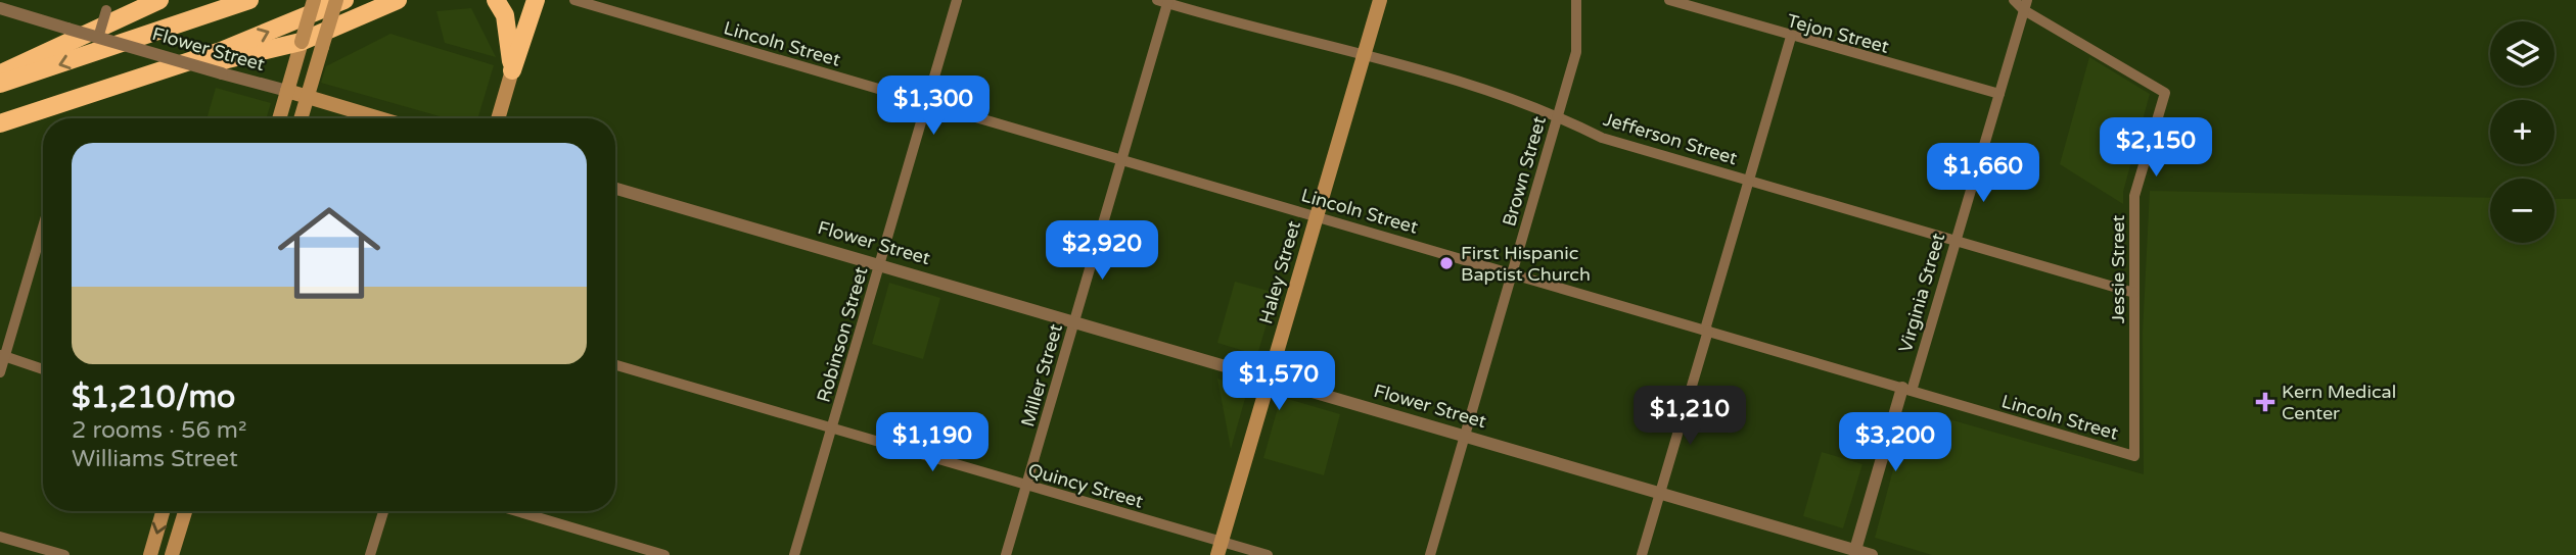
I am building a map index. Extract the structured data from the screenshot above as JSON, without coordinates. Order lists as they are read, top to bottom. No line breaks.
{"streets":{"main road":["Flower Street","Haley Street"],"street":["Tejon Street","Lincoln Street","Jefferson Street","Brown Street","Jessie Street","Virginia Street","Robinson Street","Miller Street","Quincy Street"]},"crossings":[["Tejon Street","Virginia Street"],["Lincoln Street","Brown Street"],["Lincoln Street","Jessie Street"],["Lincoln Street","Haley Street"],["Lincoln Street","Virginia Street"],["Lincoln Street","Robinson Street"],["Lincoln Street","Miller Street"],["Flower Street","Brown Street"],["Flower Street","Haley Street"],["Flower Street","Virginia Street"],["Flower Street","Robinson Street"],["Flower Street","Miller Street"],["Jefferson Street","Brown Street"],["Jefferson Street","Jessie Street"],["Jefferson Street","Haley Street"],["Jefferson Street","Virginia Street"],["Jefferson Street","Miller Street"],["Jessie Street","Virginia Street"],["Haley Street","Quincy Street"],["Robinson Street","Quincy Street"],["Miller Street","Quincy Street"]],"places":{"other":["First Hispanic Baptist Church"],"health":["Kern Medical Center"]},"page":{"map_buttons":["+","−"],"price":["$1,300","$2,150","$1,660","$2,920","$1,570","$1,210","$1,190","$3,200"],"list":[{"name":"$1,210/mo","note":"2 rooms · 56 m² · Williams Street"}]}}
